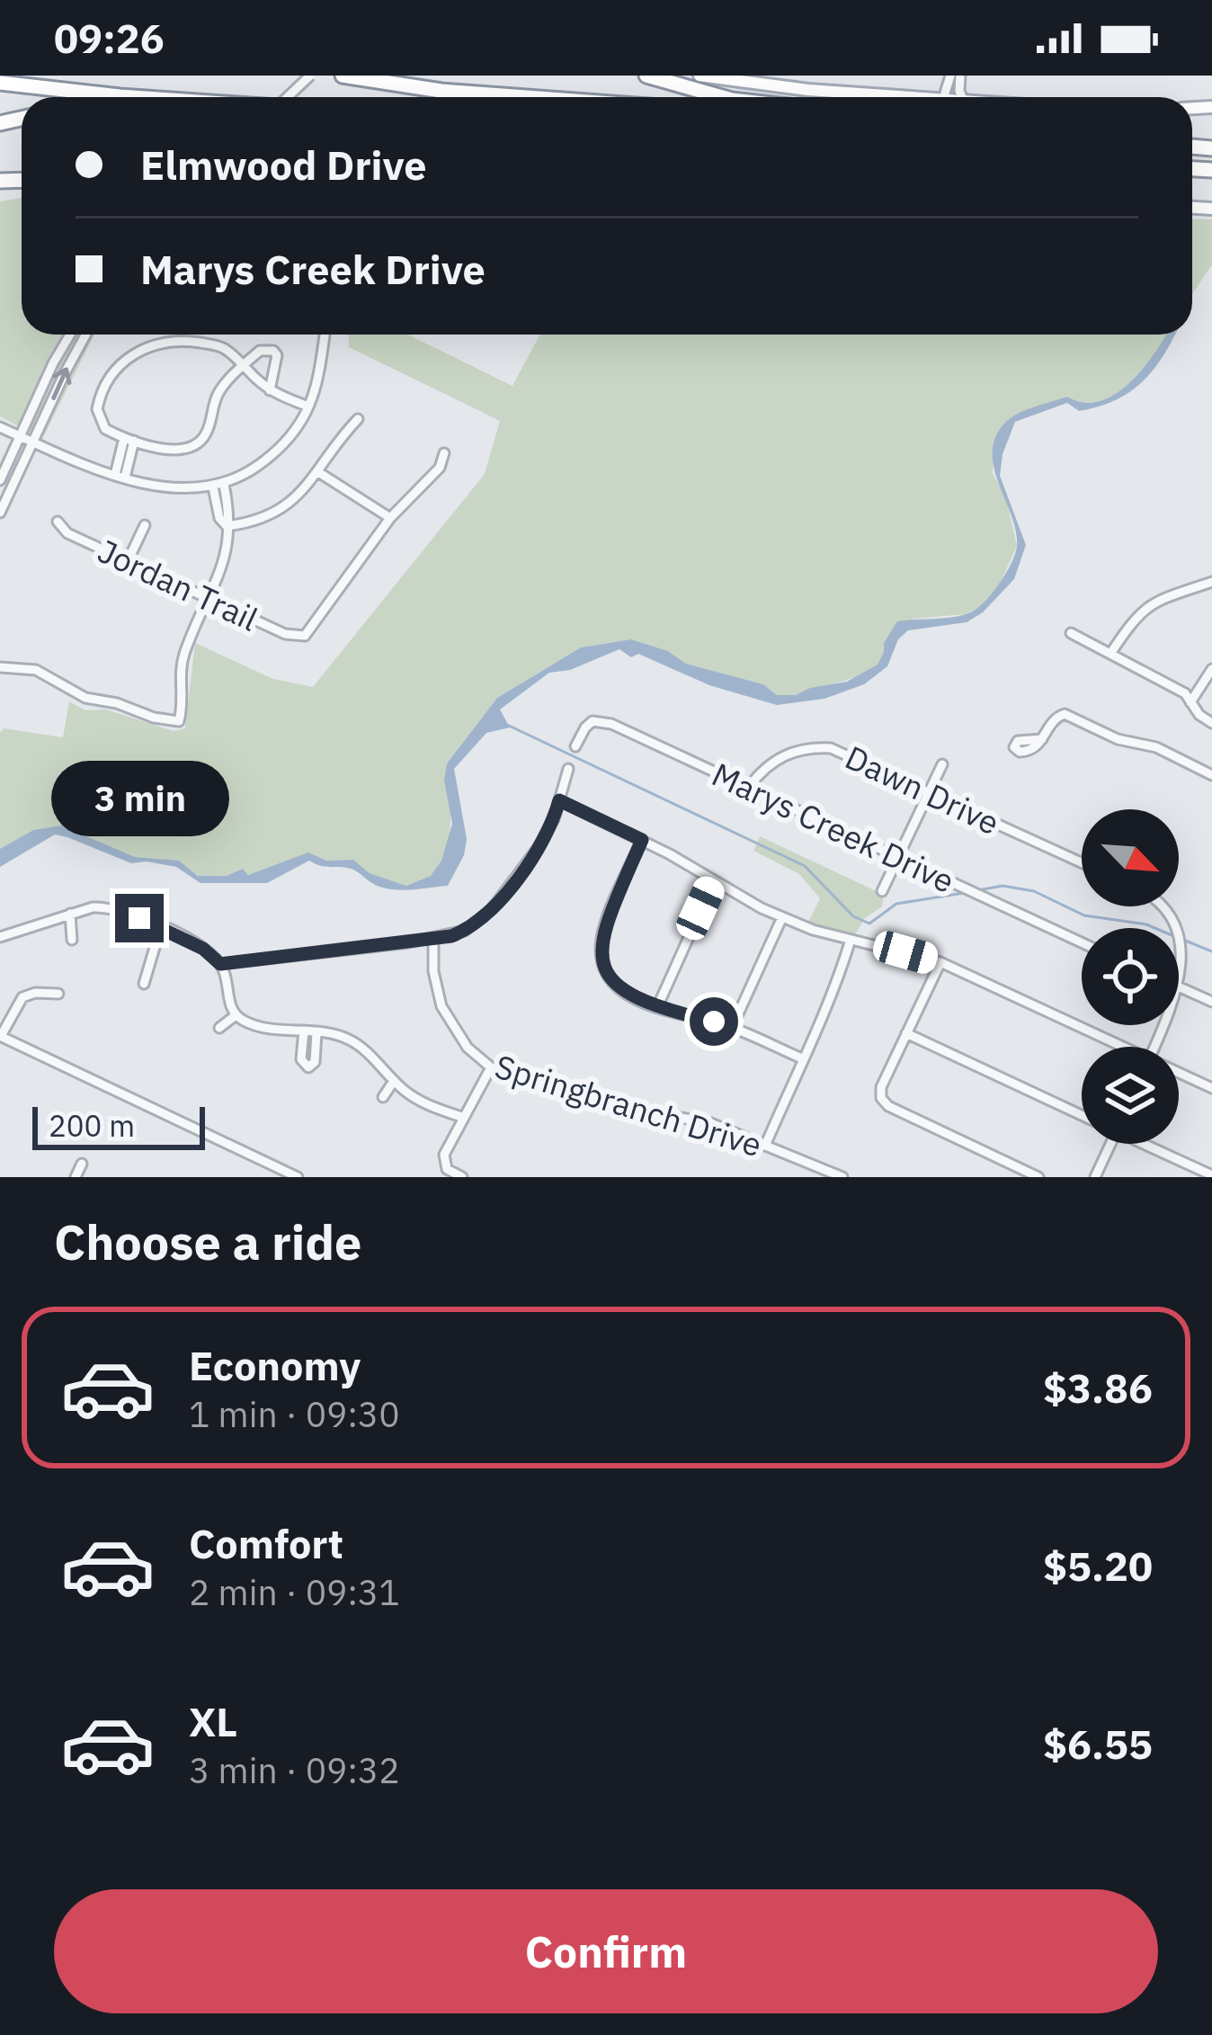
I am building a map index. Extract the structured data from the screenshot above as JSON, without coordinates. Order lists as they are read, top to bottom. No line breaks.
{"streets":{"street":["Jordan Trail","Dawn Drive","Marys Creek Drive","Springbranch Drive"]},"crossings":[["Dawn Drive","Marys Creek Drive"]],"scale_bar":"200 m","north":"bottom right","page":{"status":"09:26","banner":["Elmwood Drive","Marys Creek Drive"],"bubble":"3 min","scale":"200 m","heading":"Choose a ride","list":[{"name":"Economy","note":"1 min · 09:30","value":"$3.86"},{"name":"Comfort","note":"2 min · 09:31","value":"$5.20"},{"name":"XL","note":"3 min · 09:32","value":"$6.55"}],"buttons":"Confirm"}}
